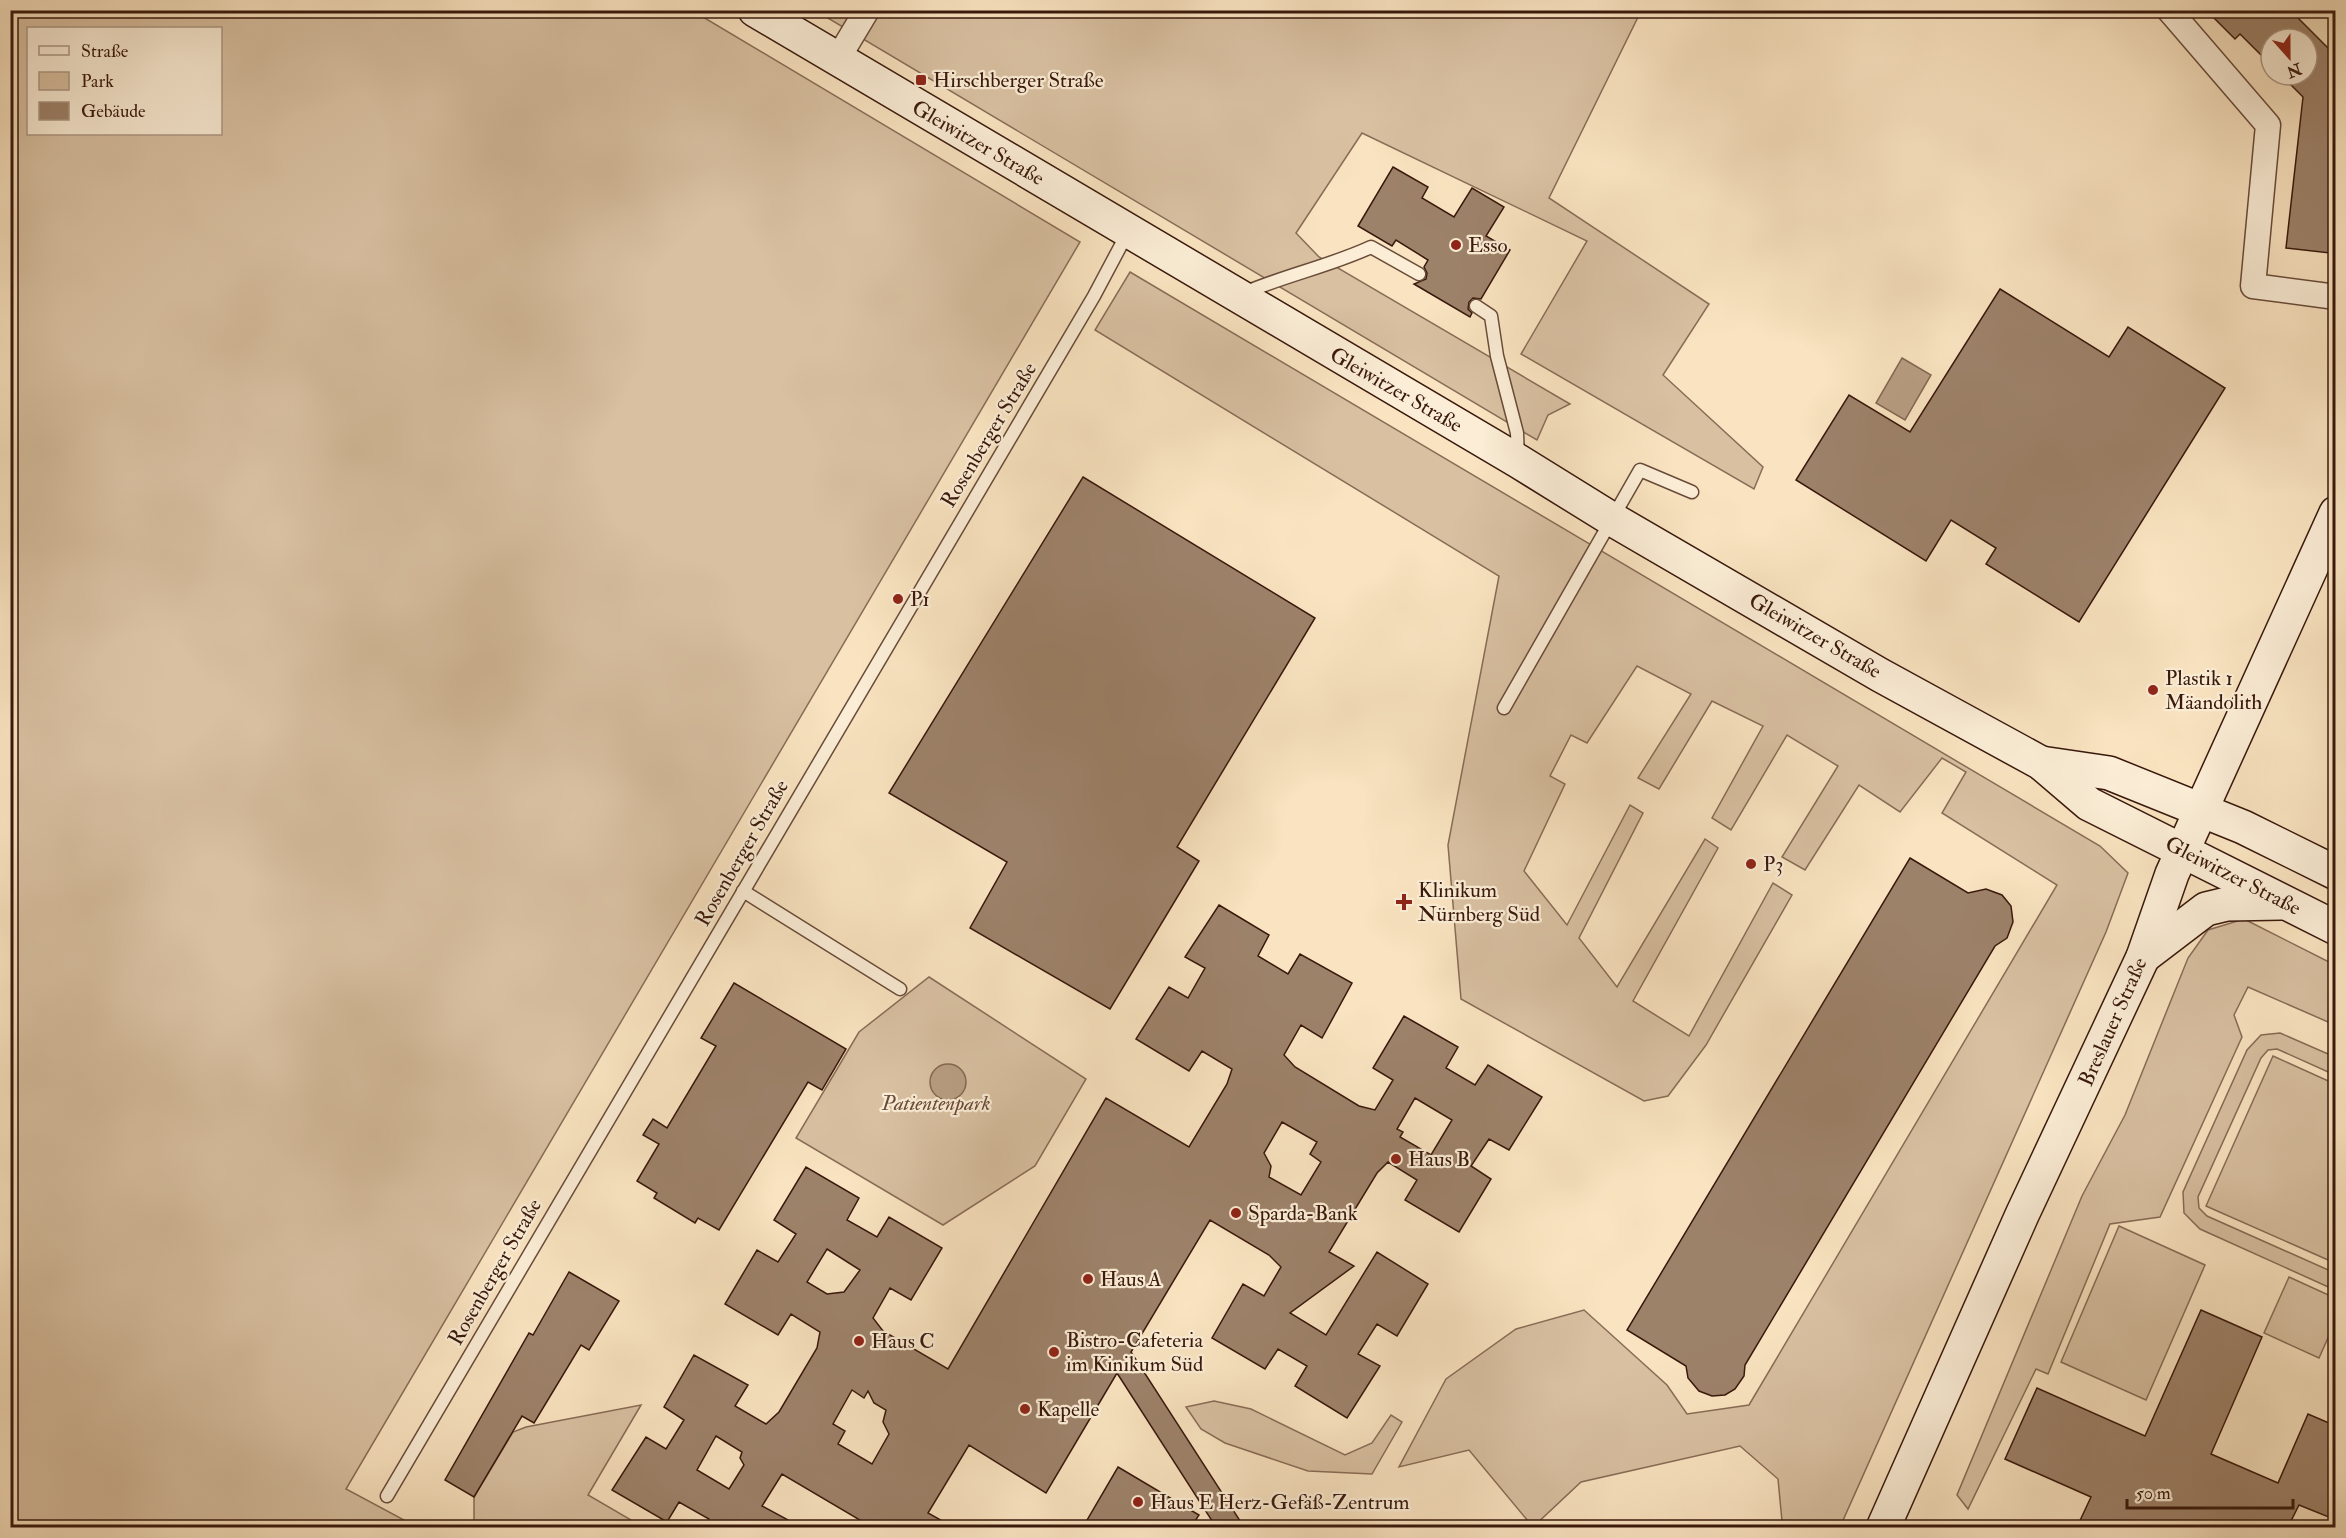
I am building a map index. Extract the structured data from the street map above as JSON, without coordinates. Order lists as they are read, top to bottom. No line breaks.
{"streets":{"main road":["Gleiwitzer Straße","Breslauer Straße"],"lane":["Rosenberger Straße"]},"crossings":[["Gleiwitzer Straße","Rosenberger Straße"],["Gleiwitzer Straße","Breslauer Straße"]],"parks":["Patientenpark"],"places":{"transit":["Hirschberger Straße"],"other":["Esso","P1","Plastik 1 Mäandolith","P3","Haus B","Sparda-Bank","Haus A","Haus C","Bistro-Cafeteria im Kinikum Süd","Kapelle","Haus E Herz-Gefäß-Zentrum"],"health":["Klinikum Nürnberg Süd"]},"legend":["Straße","Park","Gebäude"],"scale_bar":"50 m","north":"bottom"}
